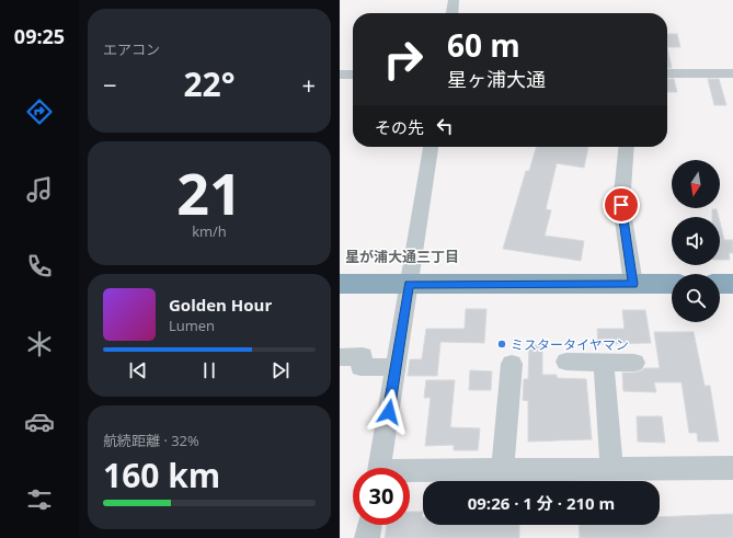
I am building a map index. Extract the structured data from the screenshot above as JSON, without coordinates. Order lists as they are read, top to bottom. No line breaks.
{"districts":["星が浦大通三丁目"],"places":["ミスタータイヤマン"],"north":"bottom","page":{"tabs":"09:25","tile":["エアコン",["21","km/h"],["航続距離 · 32%","160 km"]],"turn":["60 m","星ヶ浦大通"],"heat":["−","22°","+"],"then":"その先","song":["Golden Hour","Lumen"],"limit":"30","trip":"09:26 · 1 分 · 210 m"}}
